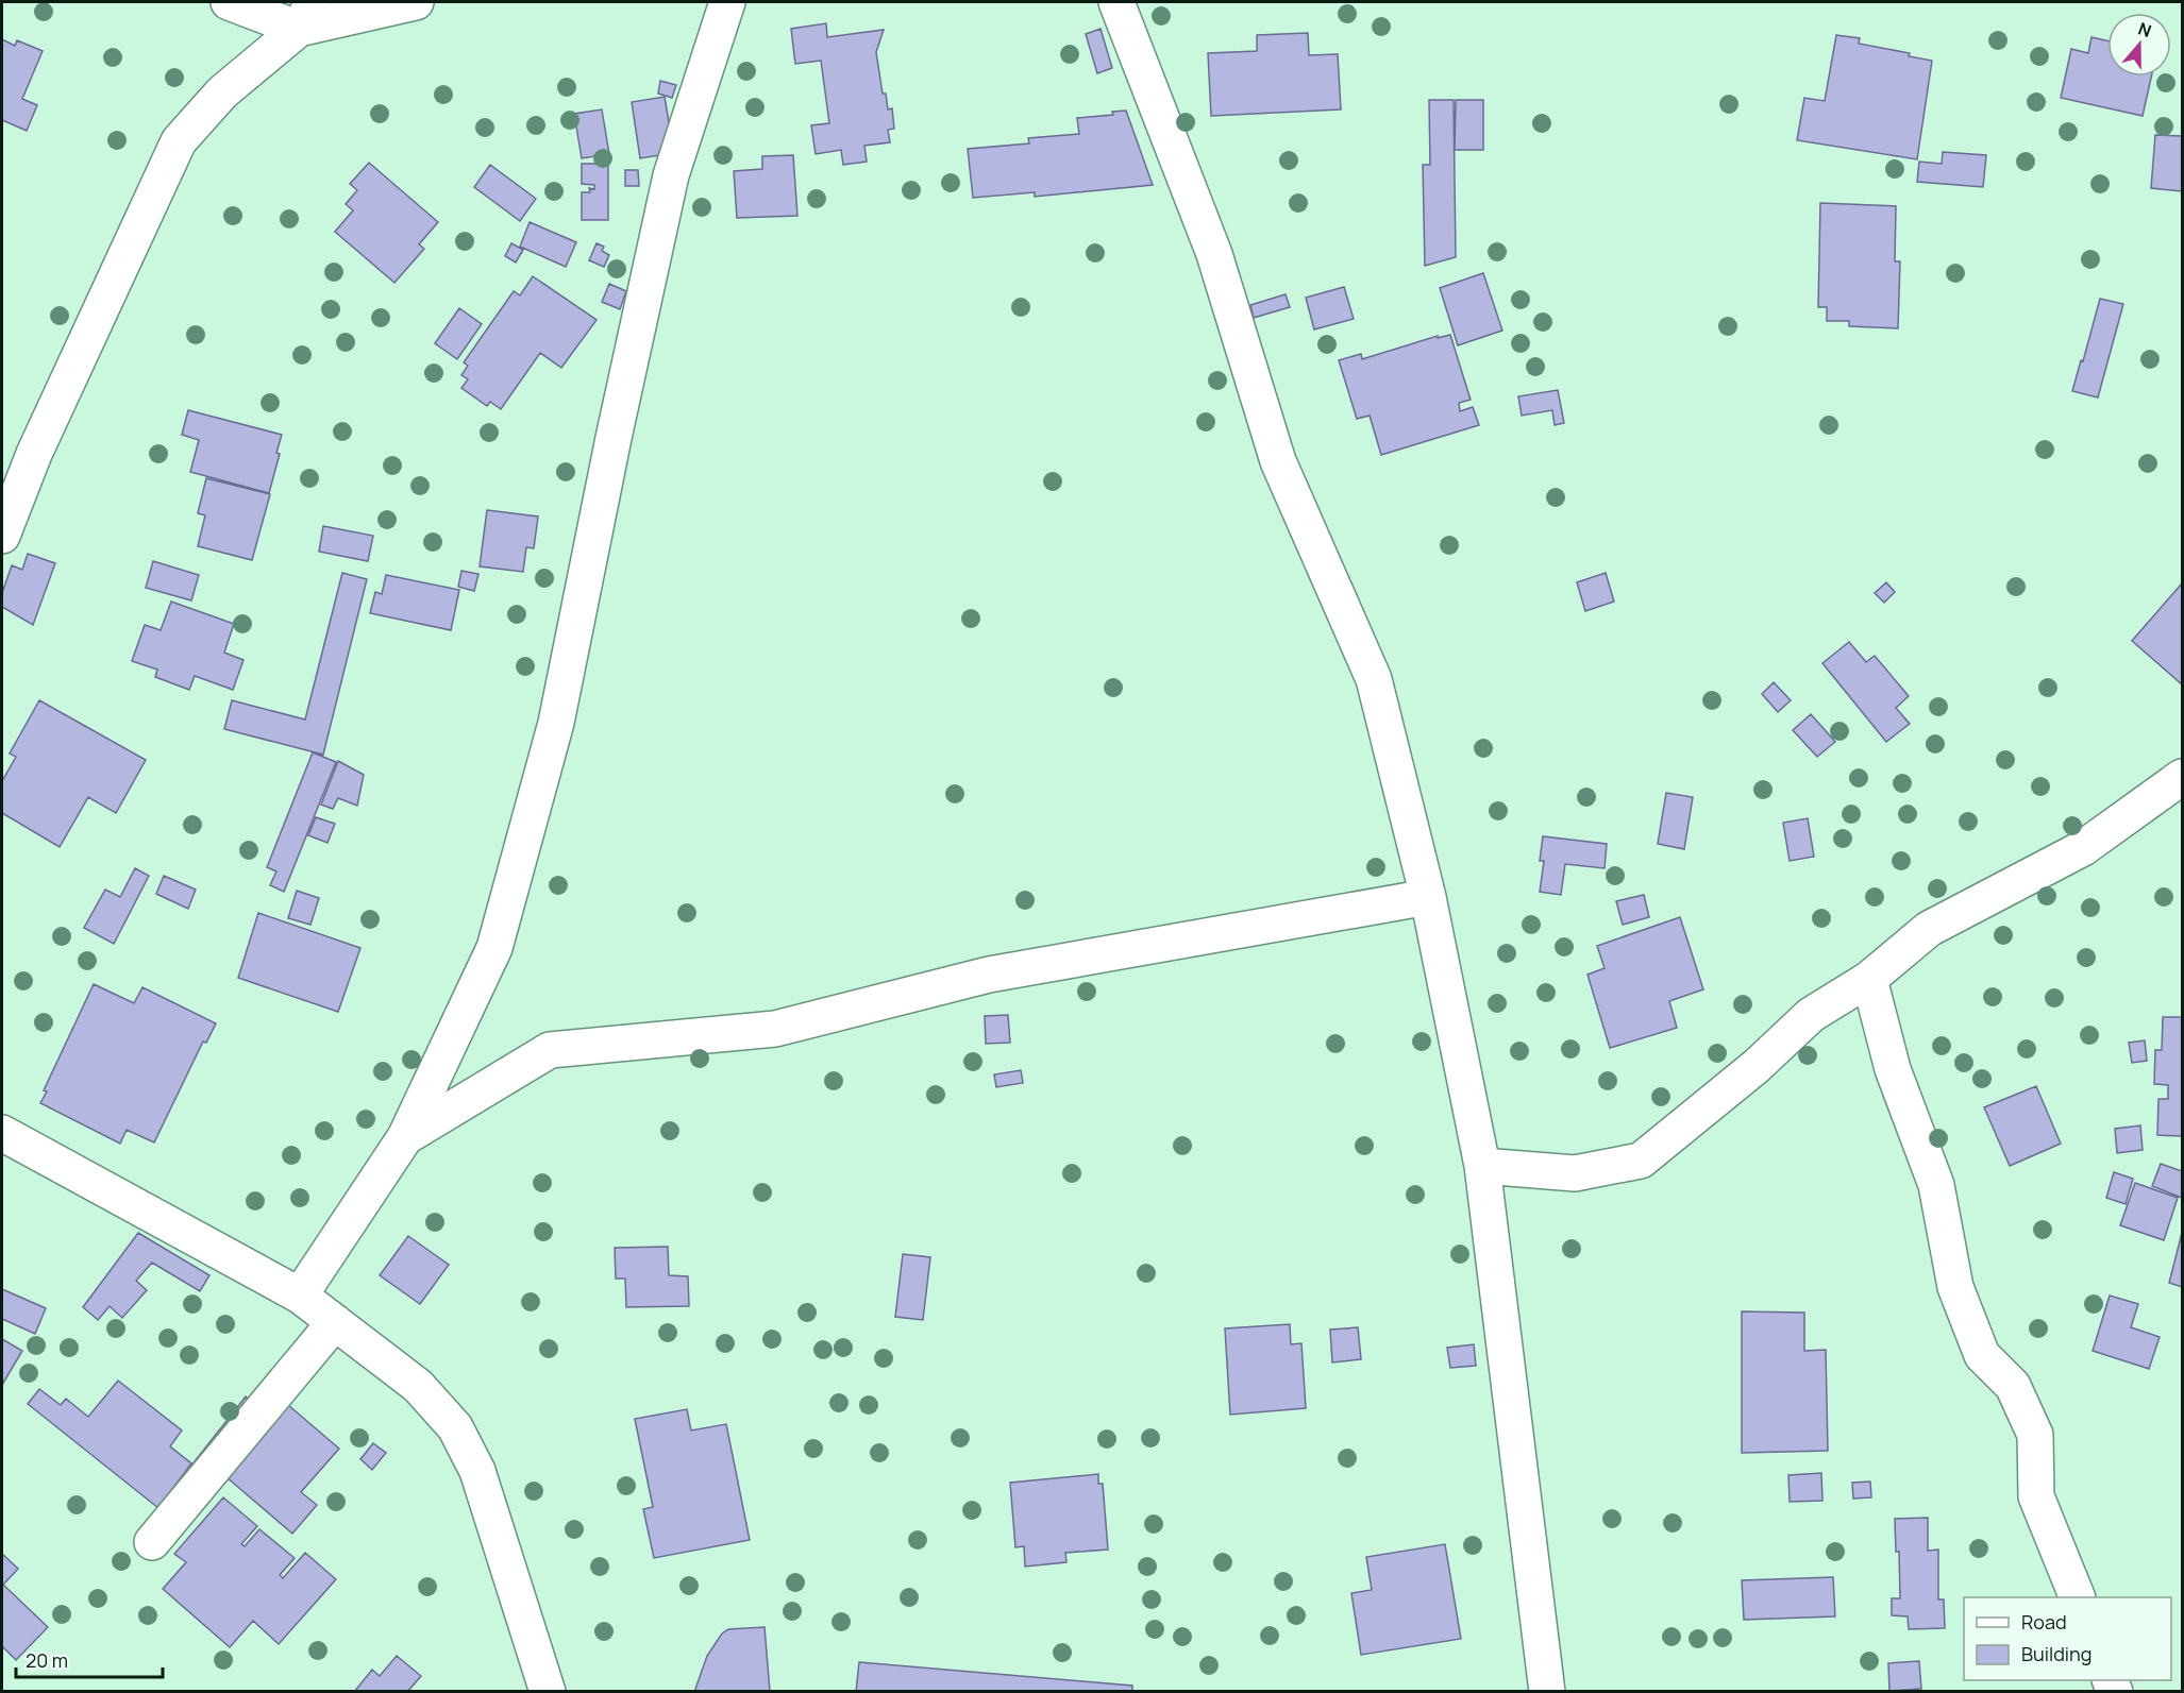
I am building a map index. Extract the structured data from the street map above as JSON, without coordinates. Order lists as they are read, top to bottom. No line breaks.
{"legend":["Road","Building"],"scale_bar":"20 m","north":"top"}
